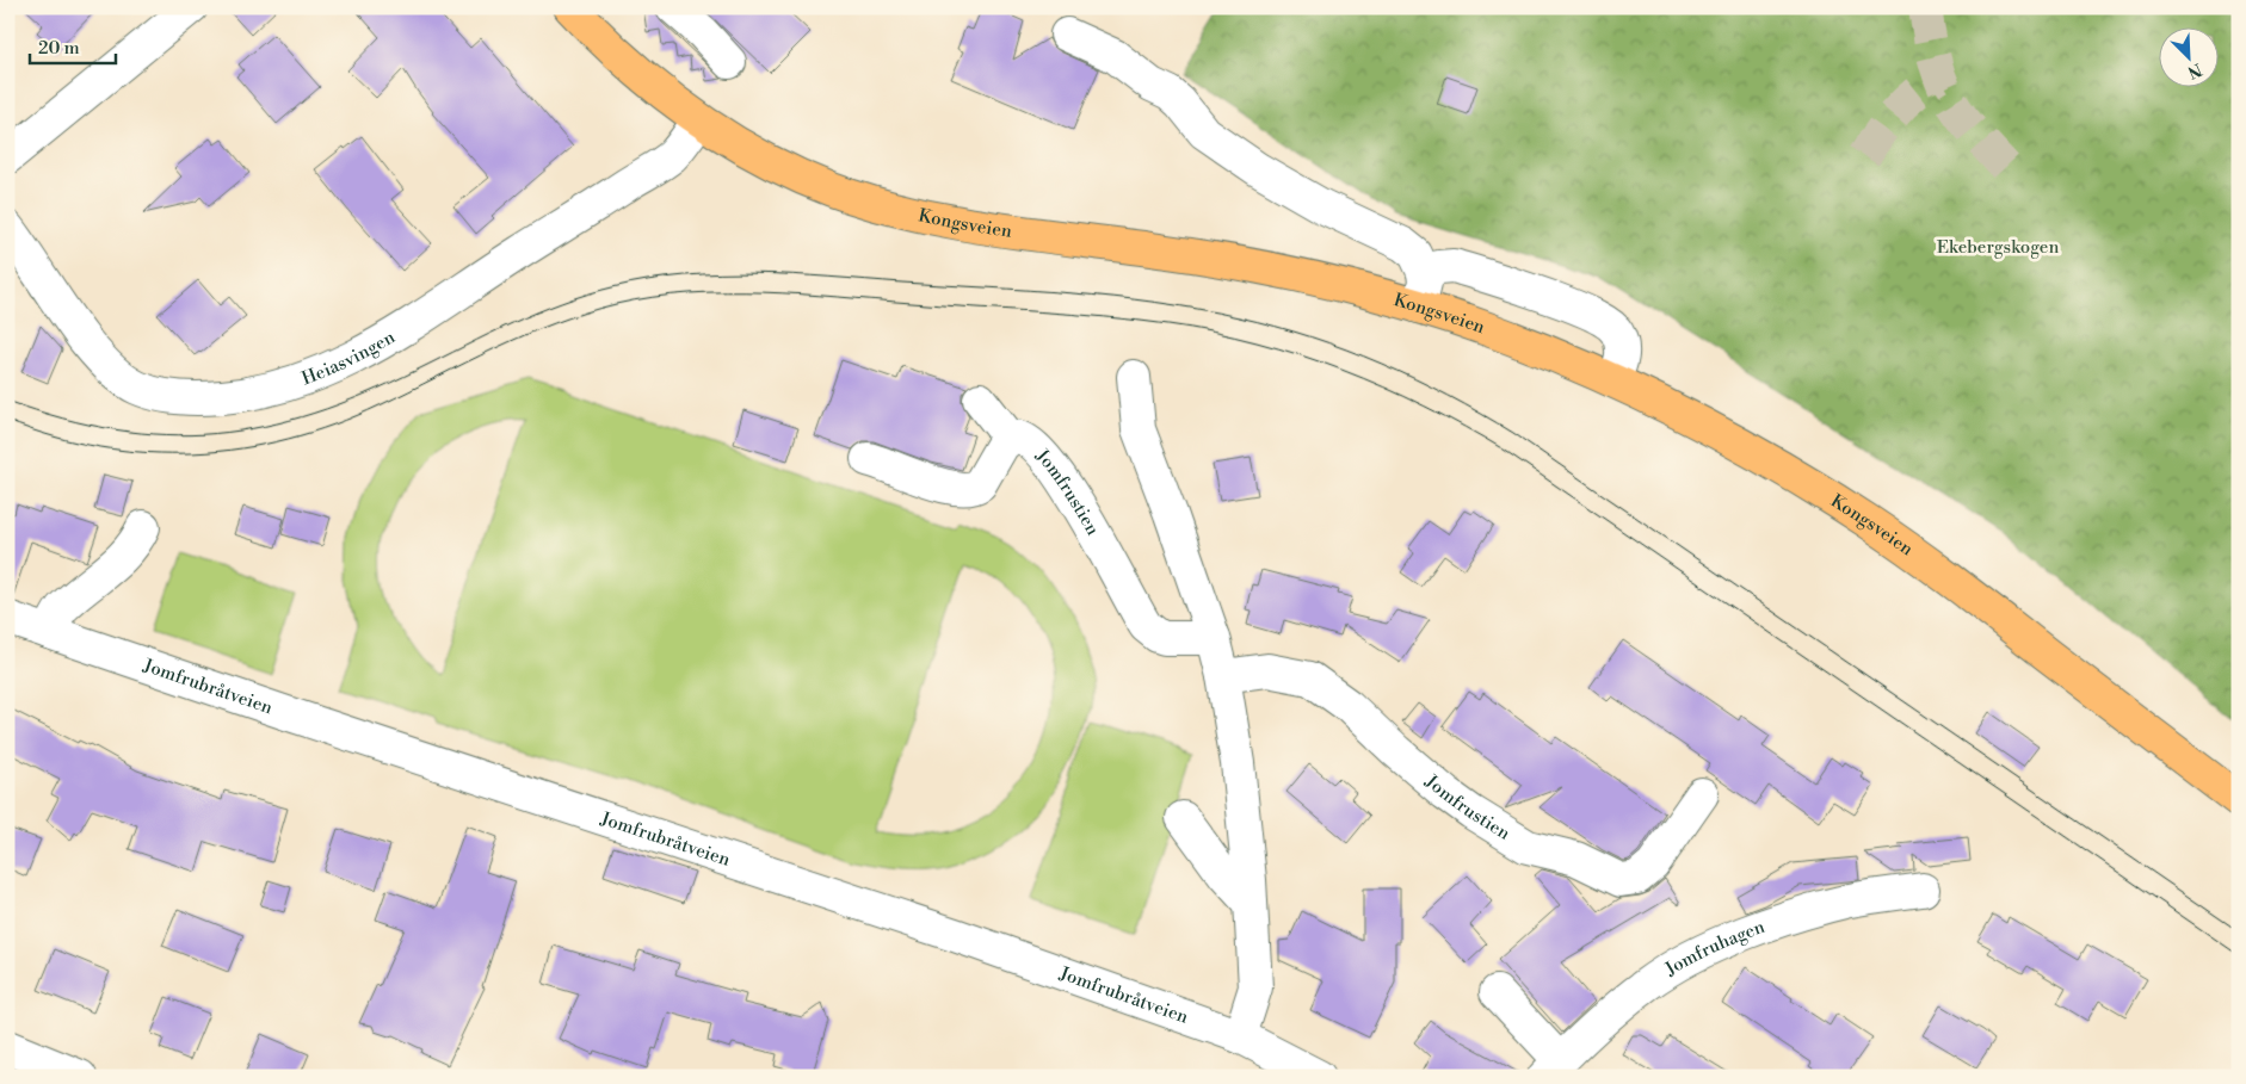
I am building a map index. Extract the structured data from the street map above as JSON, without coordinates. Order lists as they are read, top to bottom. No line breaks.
{"streets":{"main road":["Kongsveien"],"street":["Heiasvingen","Jomfrustien","Jomfrubråtveien","Jomfruhagen"]},"crossings":[["Kongsveien","Heiasvingen"]],"parks":["Ekebergskogen"],"scale_bar":"20 m","north":"bottom right"}
